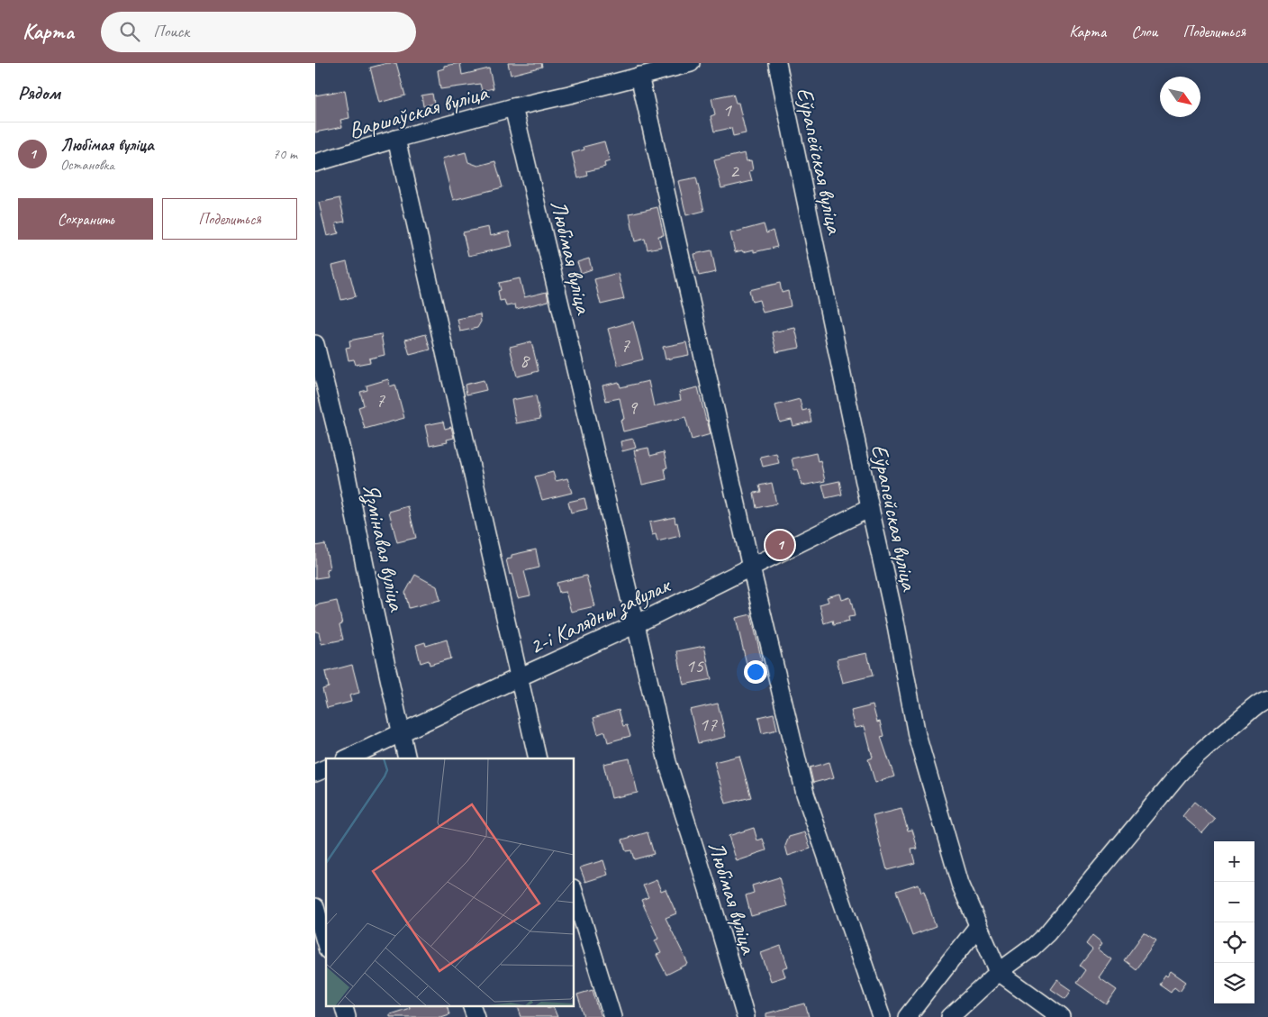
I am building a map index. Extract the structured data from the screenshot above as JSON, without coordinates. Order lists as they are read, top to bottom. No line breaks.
{"streets":{"street":["Варшаўская вуліца","Еўрапейская вуліца","Любімая вуліца","Язмінавая вуліца","2-і Калядны завулак"]},"crossings":[["Варшаўская вуліца","Любімая вуліца"],["Еўрапейская вуліца","2-і Калядны завулак"],["Любімая вуліца","2-і Калядны завулак"],["Язмінавая вуліца","2-і Калядны завулак"]],"house_numbers":["1","2","7","8","7","9","15","17"],"north":"bottom right","page":{"header":"Карта","search":"Поиск","nav":["Карта","Слои","Поделиться"],"heading":"Рядом","list":[{"mark":"1","name":"Любімая вуліца","note":"Остановка","value":"70 m"}],"buttons":["Сохранить","Поделиться"],"pins":"1","map_buttons":["+","−"]}}
